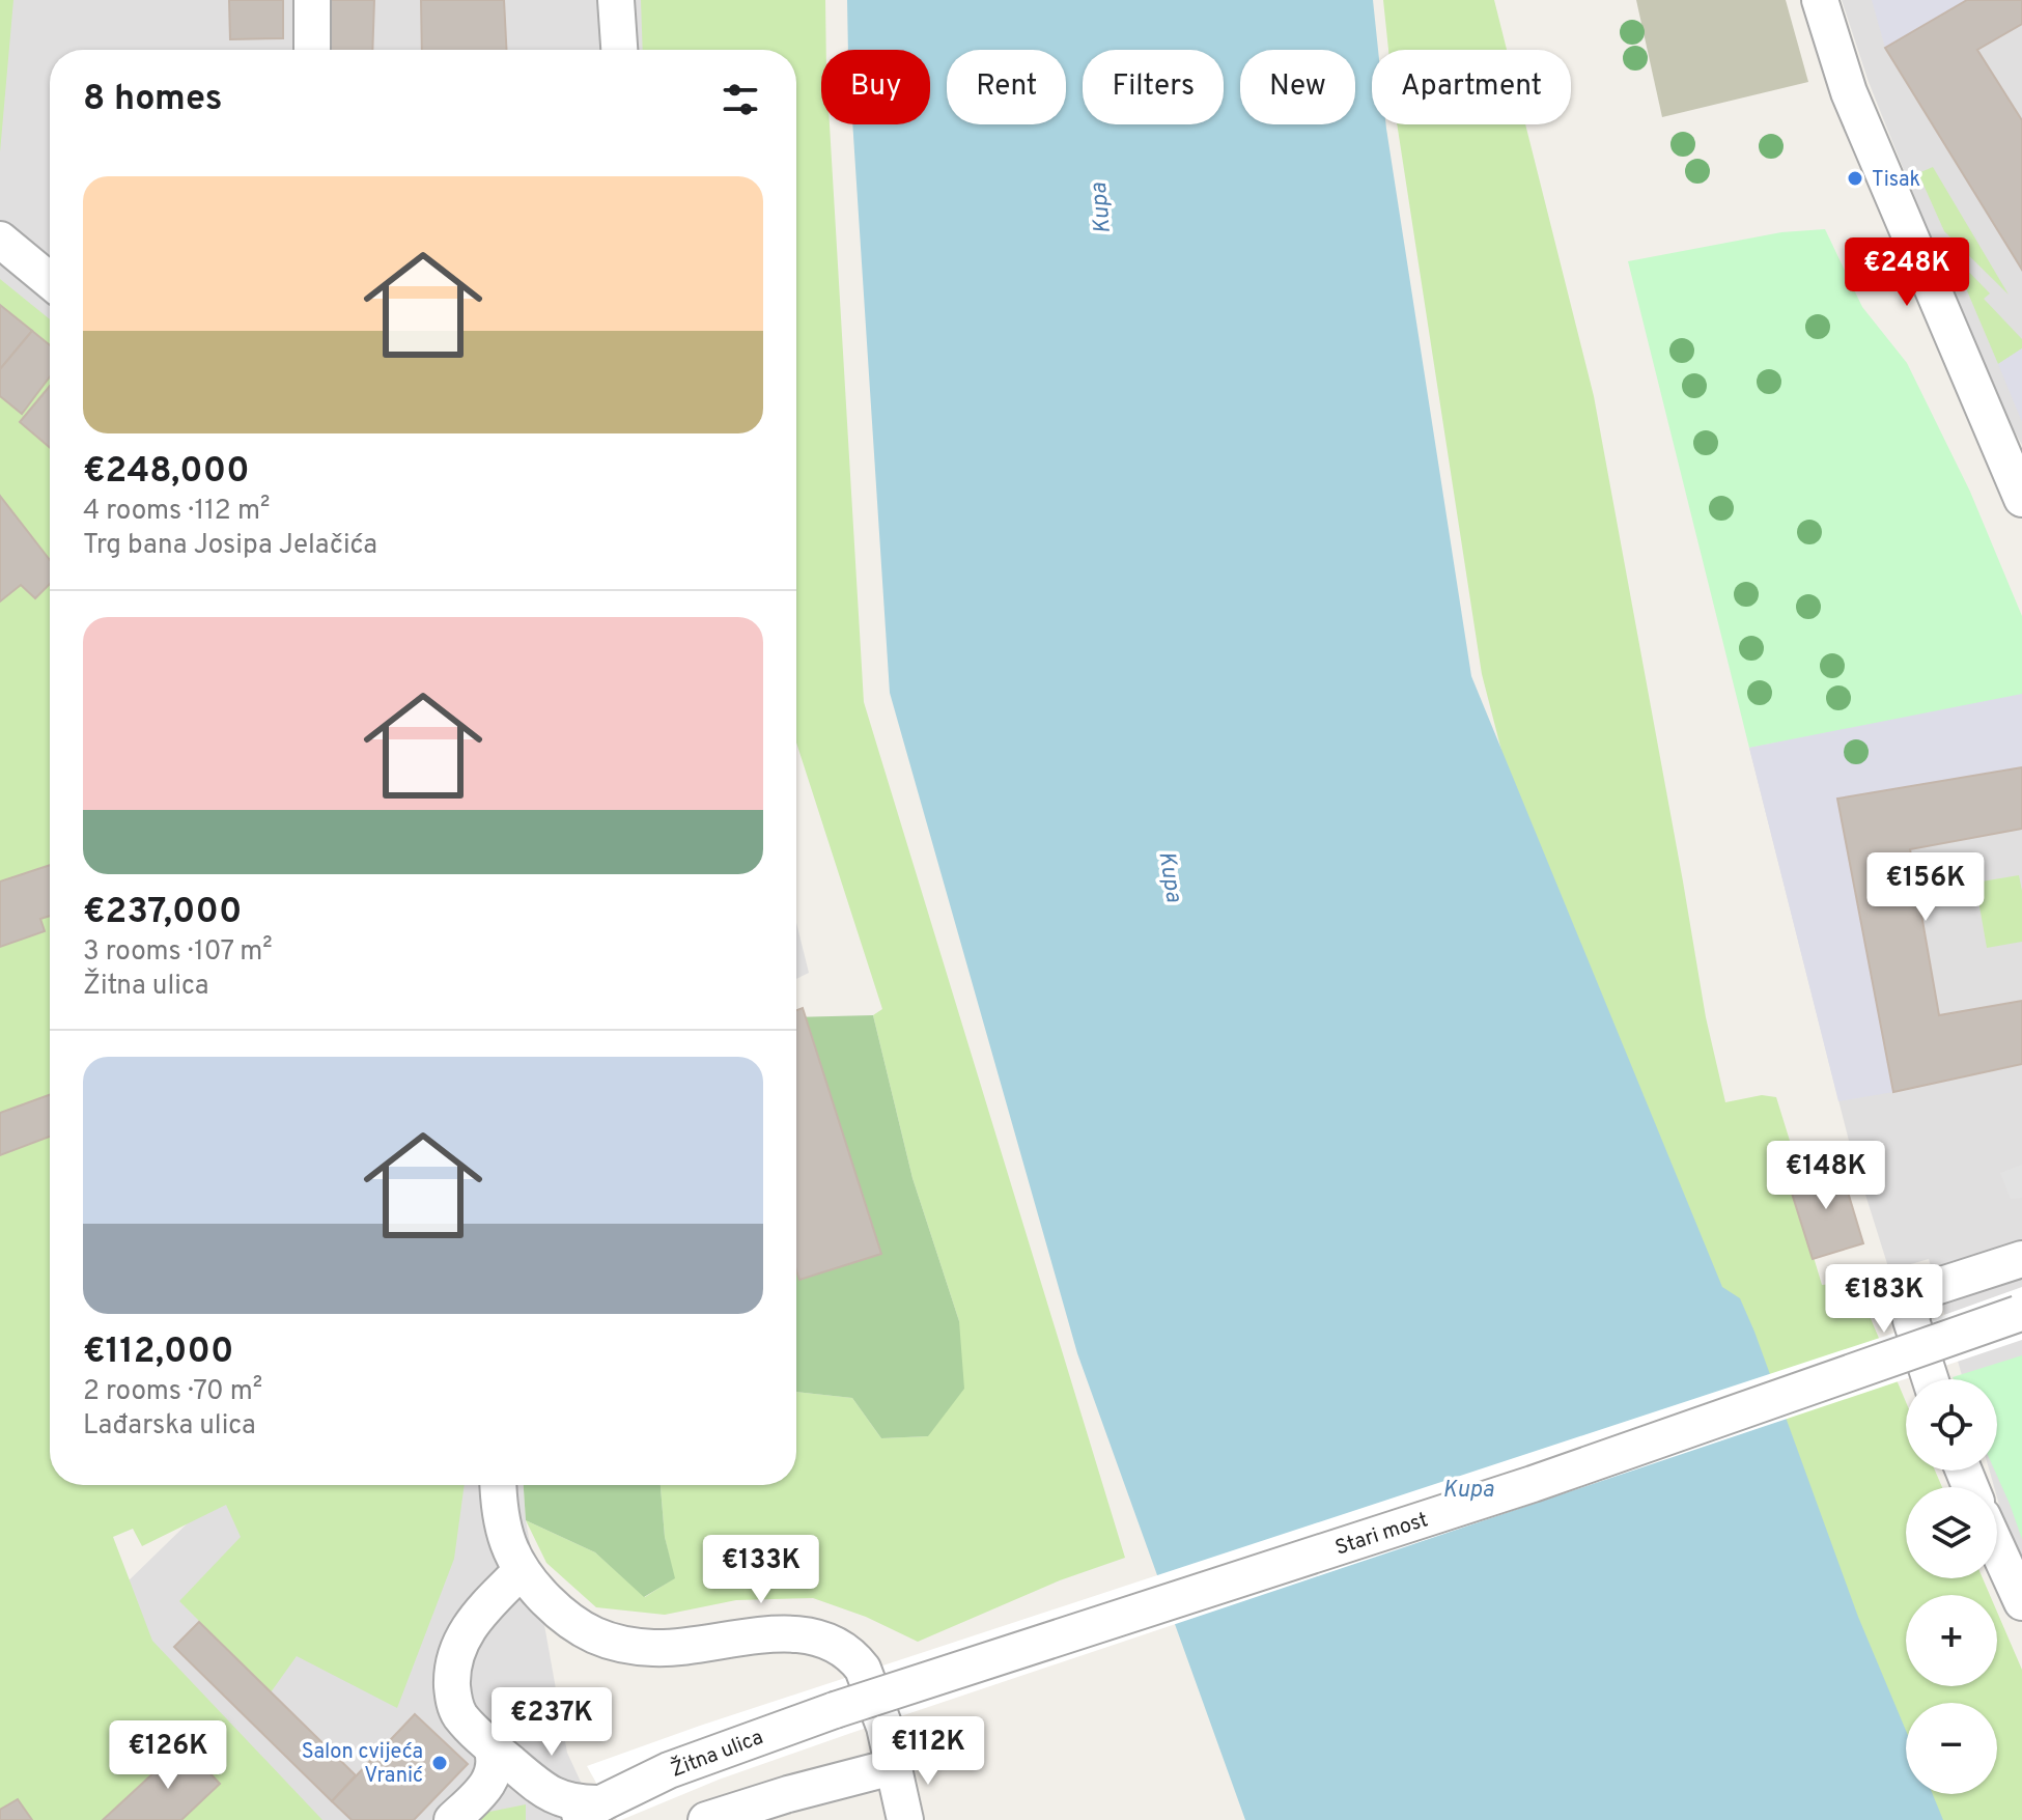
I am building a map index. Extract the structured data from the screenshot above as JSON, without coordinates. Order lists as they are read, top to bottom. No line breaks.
{"streets":{"street":["Stari most","Žitna ulica"]},"crossings":[["Stari most","Žitna ulica"]],"water":["Kupa"],"places":["Tisak","Salon cvijeća Vranić"],"page":{"chip":["Buy","Rent","Filters","New","Apartment"],"heading":"8 homes","list":[{"name":"€248,000","note":"4 rooms · 112 m² · Trg bana Josipa Jelačića"},{"name":"€237,000","note":"3 rooms · 107 m² · Žitna ulica"},{"name":"€112,000","note":"2 rooms · 70 m² · Lađarska ulica"}],"price":["€248K","€156K","€148K","€183K","€133K","€237K","€112K","€126K"],"map_buttons":["+","−"]}}
